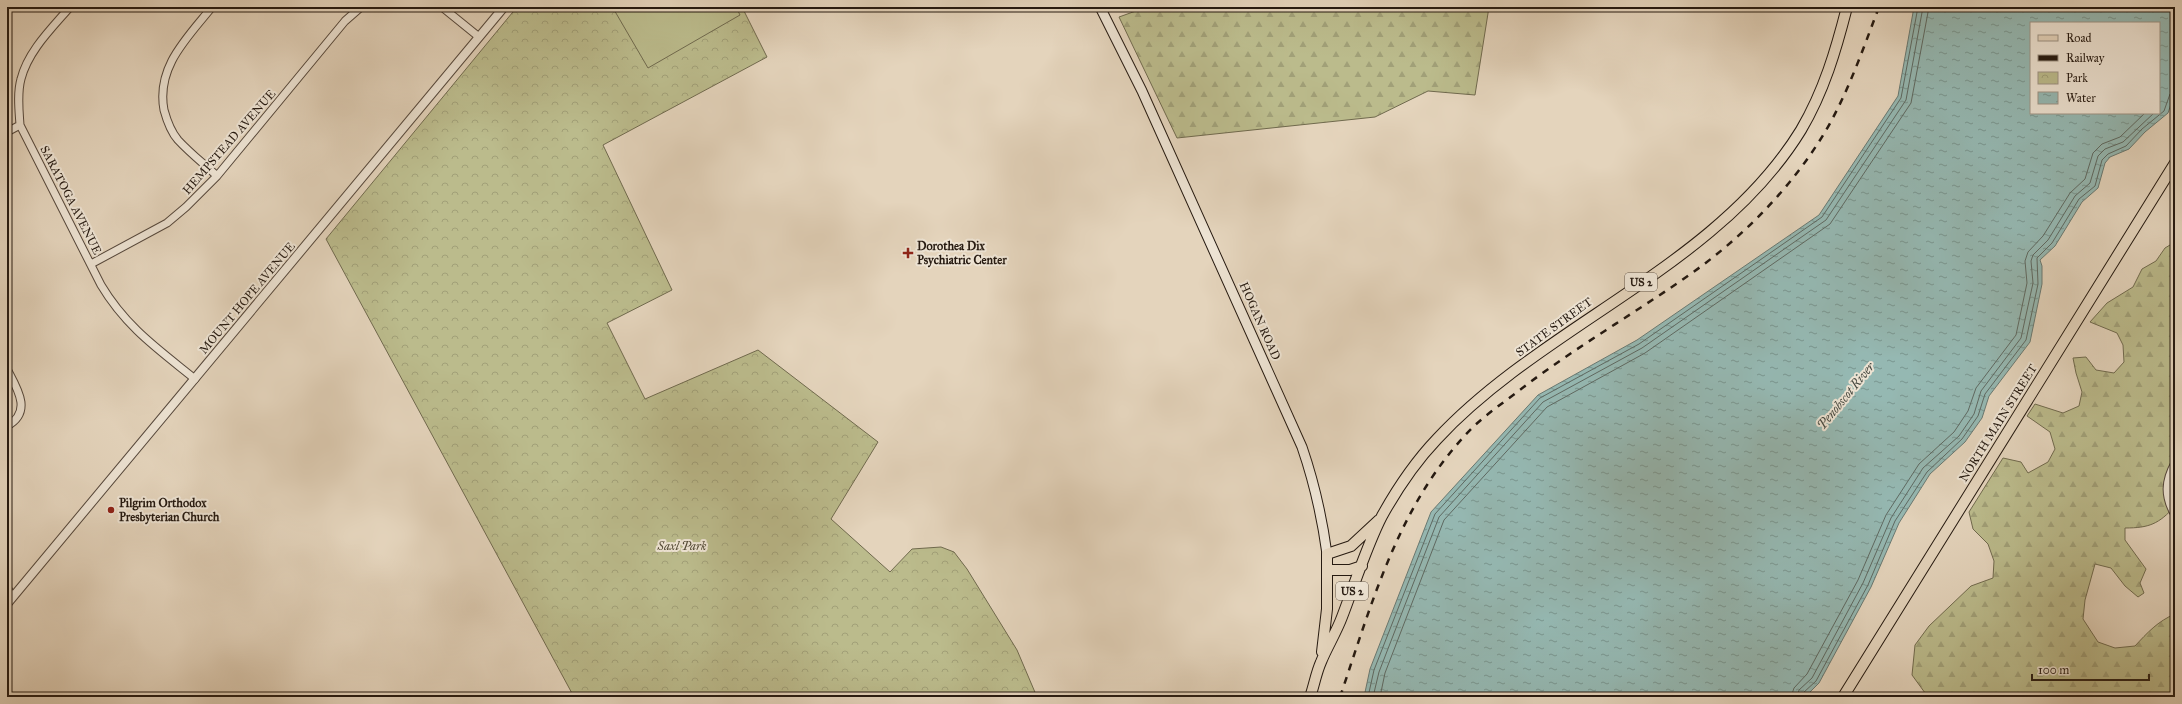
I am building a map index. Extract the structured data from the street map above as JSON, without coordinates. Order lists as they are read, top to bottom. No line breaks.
{"streets":{"main road":["US 2","HOGAN ROAD","STATE STREET","NORTH MAIN STREET"],"street":["HEMPSTEAD AVENUE","SARATOGA AVENUE","MOUNT HOPE AVENUE"]},"crossings":[["HEMPSTEAD AVENUE","SARATOGA AVENUE"],["SARATOGA AVENUE","MOUNT HOPE AVENUE"],["HOGAN ROAD","STATE STREET"]],"water":["Penobscot River"],"parks":["Saxl Park"],"places":{"health":["Dorothea Dix Psychiatric Center"],"other":["Pilgrim Orthodox Presbyterian Church"]},"legend":["Road","Railway","Park","Water"],"scale_bar":"100 m"}
